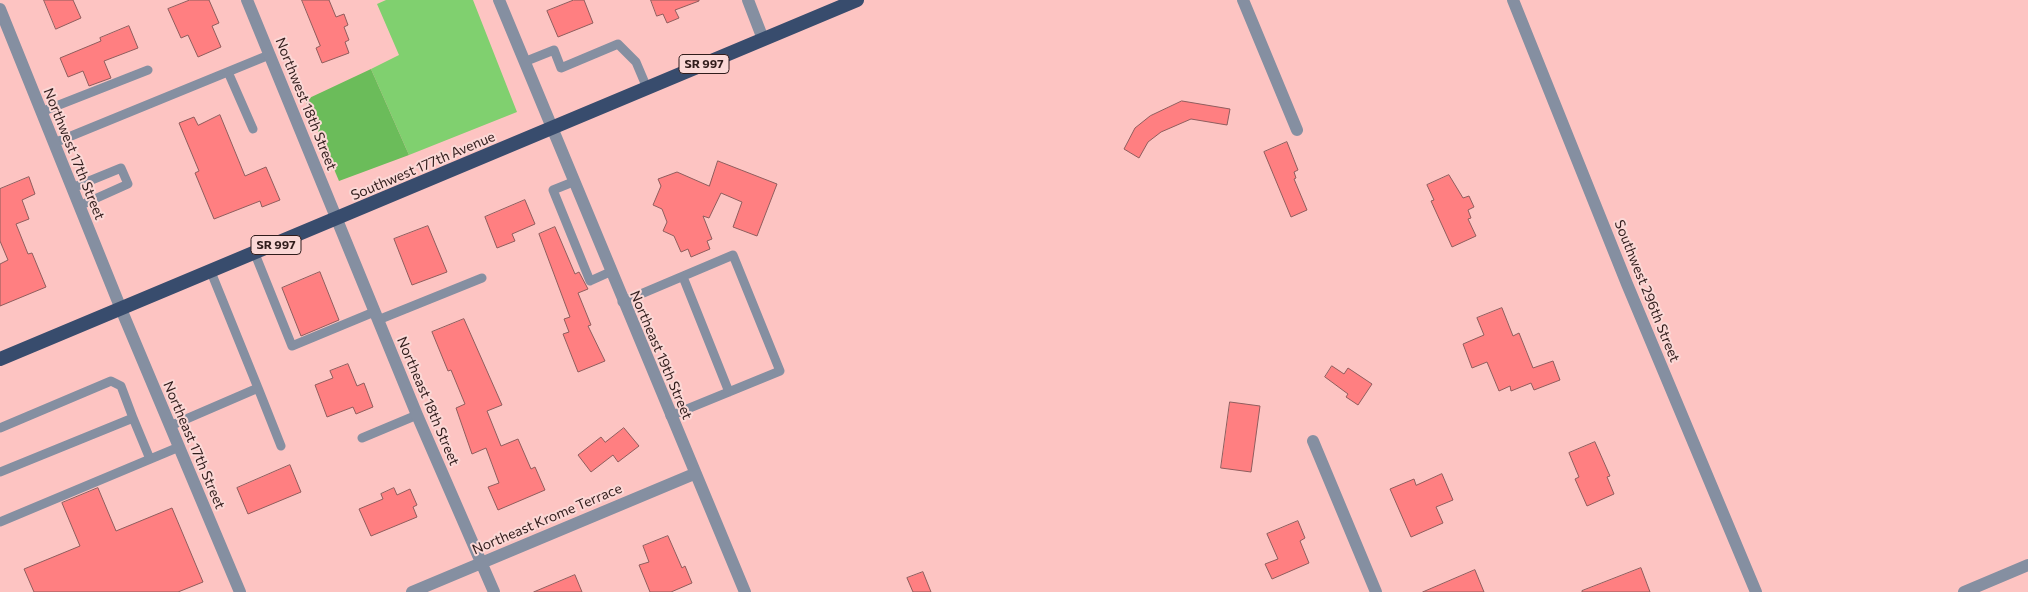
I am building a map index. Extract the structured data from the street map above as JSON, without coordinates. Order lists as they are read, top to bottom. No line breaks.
{"streets":{"highway":["SR 997","Southwest 177th Avenue"],"street":["Northwest 18th Street","Northwest 17th Street","Southwest 296th Street","Northeast 19th Street","Northeast 18th Street","Northeast 17th Street","Northeast Krome Terrace"]},"crossings":[["Northwest 18th Street","Southwest 177th Avenue"],["Northwest 18th Street","Northeast 18th Street"],["Northwest 17th Street","Southwest 177th Avenue"],["Northwest 17th Street","Northeast 17th Street"],["Southwest 177th Avenue","Northeast 19th Street"],["Southwest 177th Avenue","Northeast 18th Street"],["Southwest 177th Avenue","Northeast 17th Street"],["Northeast 19th Street","Northeast Krome Terrace"],["Northeast 18th Street","Northeast Krome Terrace"]]}
